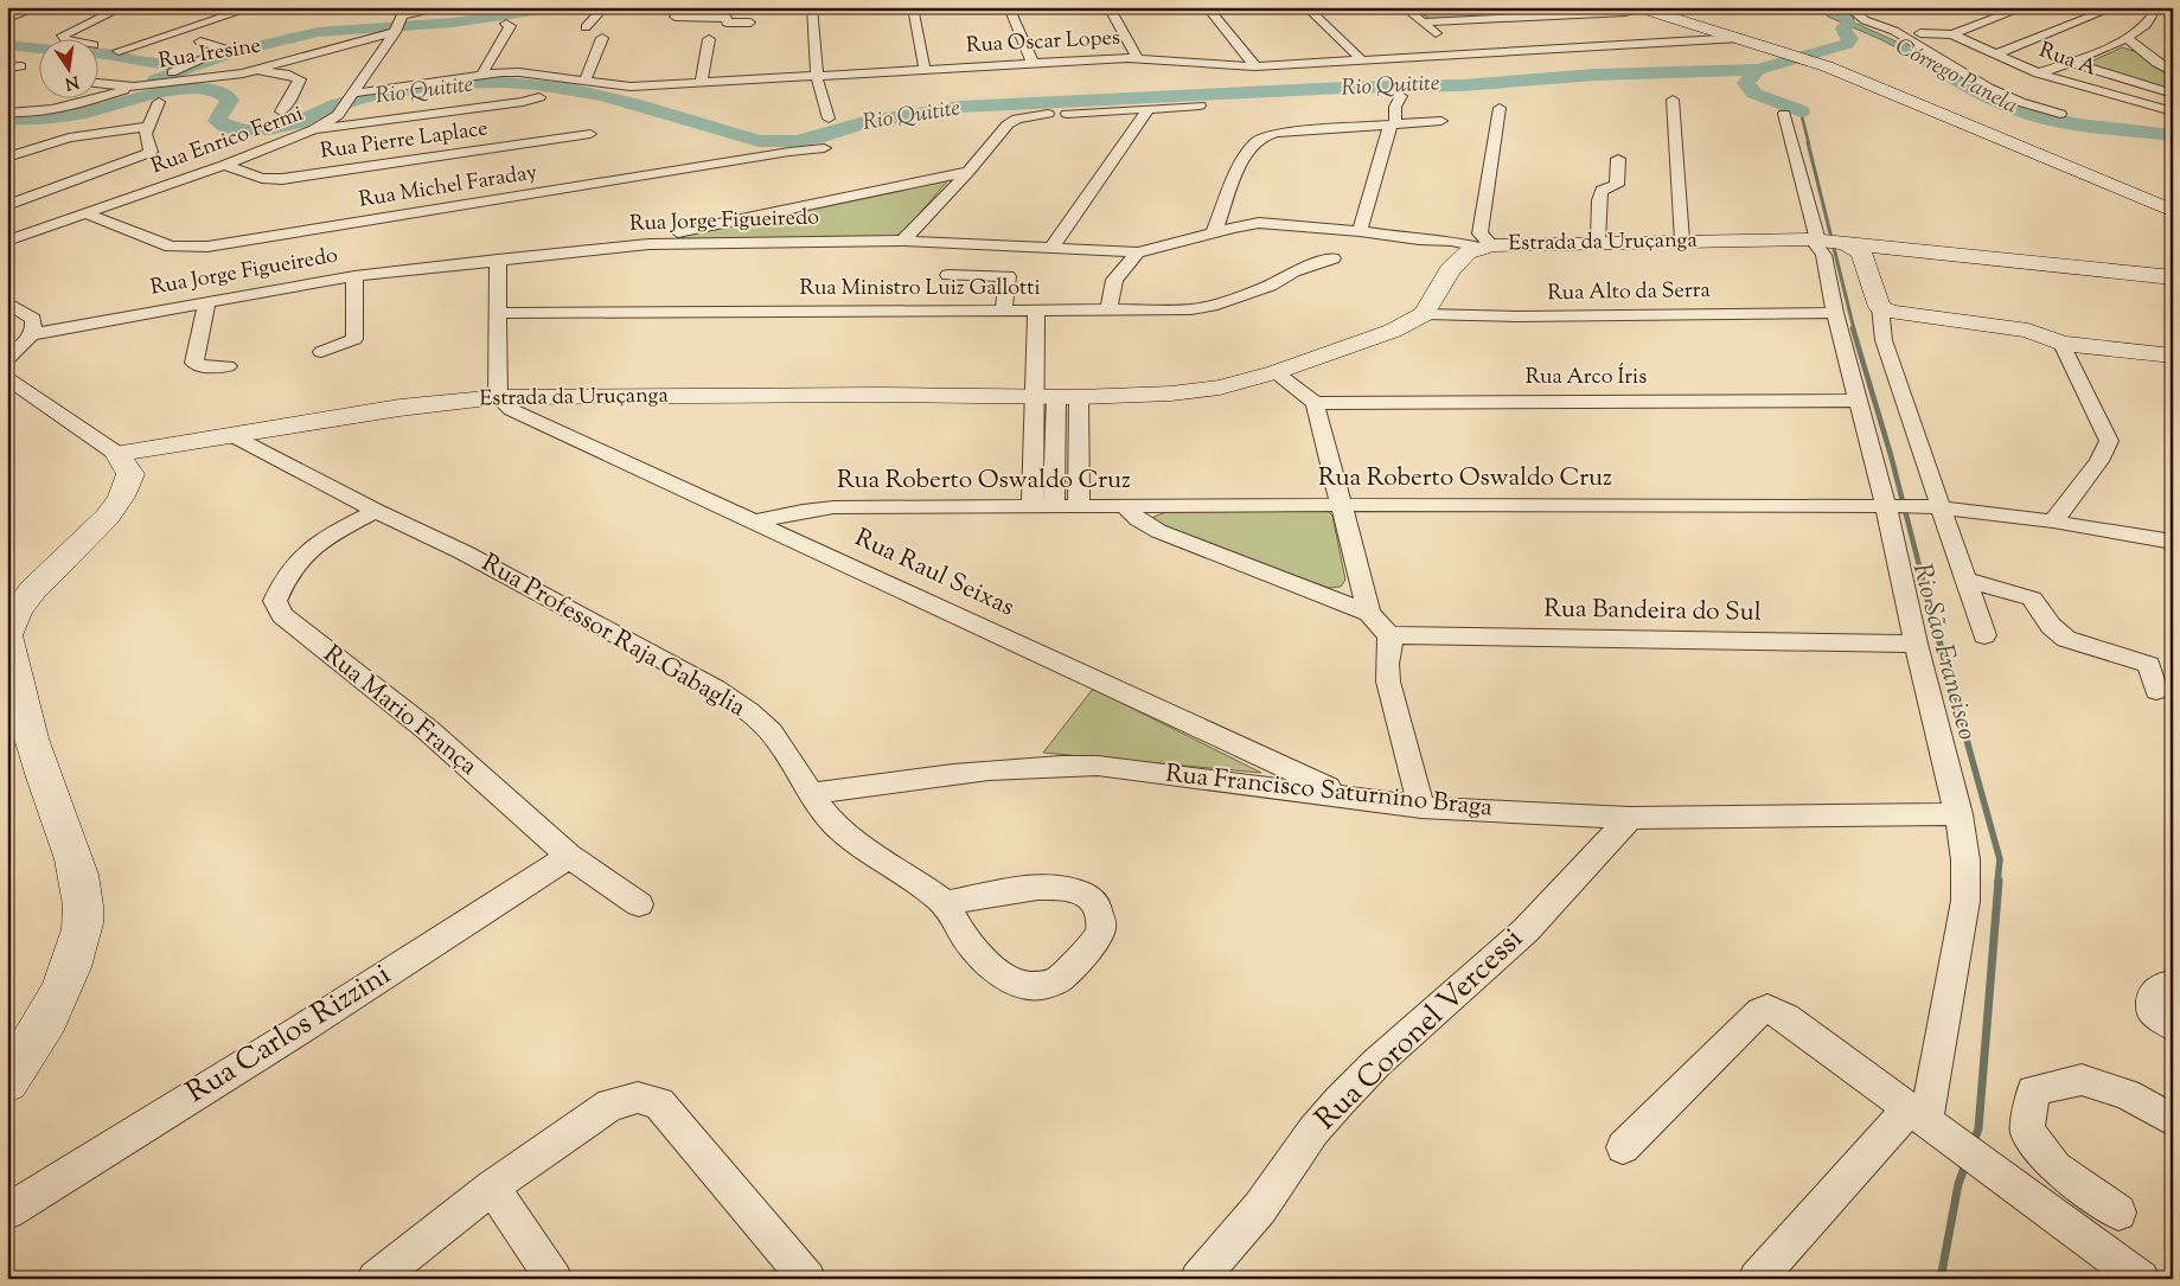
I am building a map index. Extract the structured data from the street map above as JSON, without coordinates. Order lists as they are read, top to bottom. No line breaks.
{"streets":{"street":["Rua Oscar Lopes","Rua Iresine","Rua A","Rua Enrico Fermi","Rua Pierre Laplace","Rua Michel Faraday","Rua Jorge Figueiredo","Estrada da Uruçanga","Rua Ministro Luiz Gallotti","Rua Alto da Serra","Rua Arco Íris","Rua Roberto Oswaldo Cruz","Rua Raul Seixas","Rua Bandeira do Sul","Rua Professor Raja Gabaglia","Rua Mario França","Rua Francisco Saturnino Braga","Rua Coronel Vercessi","Rua Carlos Rizzini"]},"crossings":[["Rua Enrico Fermi","Rua Pierre Laplace"],["Rua Enrico Fermi","Rua Michel Faraday"],["Rua Jorge Figueiredo","Estrada da Uruçanga"],["Estrada da Uruçanga","Rua Alto da Serra"],["Estrada da Uruçanga","Rua Raul Seixas"],["Estrada da Uruçanga","Rua Professor Raja Gabaglia"],["Rua Roberto Oswaldo Cruz","Rua Raul Seixas"],["Rua Raul Seixas","Rua Francisco Saturnino Braga"],["Rua Professor Raja Gabaglia","Rua Mario França"],["Rua Professor Raja Gabaglia","Rua Francisco Saturnino Braga"],["Rua Mario França","Rua Carlos Rizzini"],["Rua Francisco Saturnino Braga","Rua Coronel Vercessi"]],"water":["Córrego Panela","Rio Quitite","Rio São Francisco"],"north":"bottom"}
